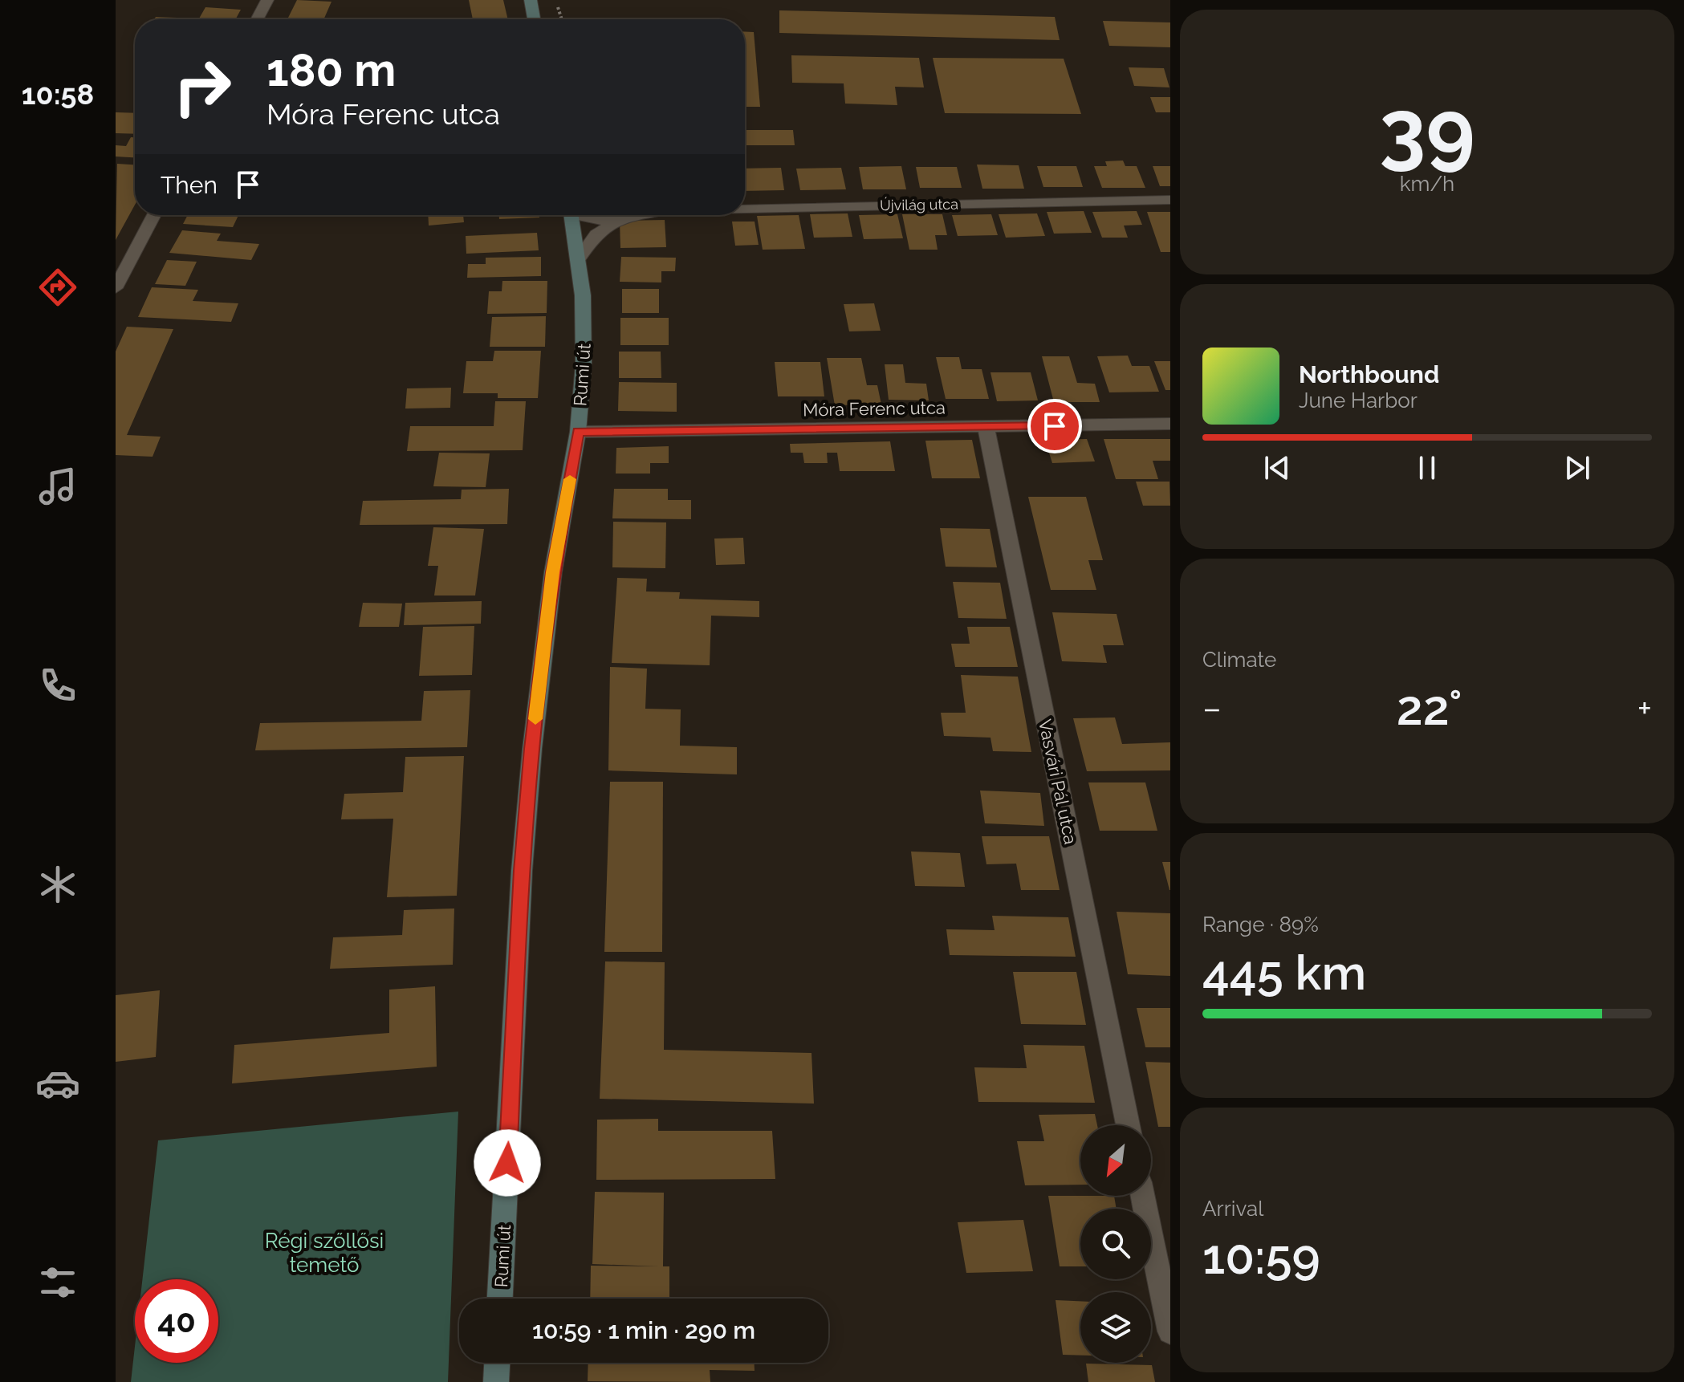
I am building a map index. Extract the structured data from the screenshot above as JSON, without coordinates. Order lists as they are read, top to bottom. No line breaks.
{"streets":{"street":["Újvilág utca","Rumi út","Móra Ferenc utca","Vasvári Pál utca"]},"crossings":[["Újvilág utca","Rumi út"],["Rumi út","Móra Ferenc utca"],["Móra Ferenc utca","Vasvári Pál utca"]],"parks":["Régi szőllősi temető"],"north":"bottom left","page":{"tabs":"10:58","tile":[["39","km/h"],"Climate",["Range · 89%","445 km"],["Arrival","10:59"]],"turn":["180 m","Móra Ferenc utca"],"then":"Then","song":["Northbound","June Harbor"],"heat":["−","22°","+"],"limit":"40","trip":"10:59 · 1 min · 290 m"}}
